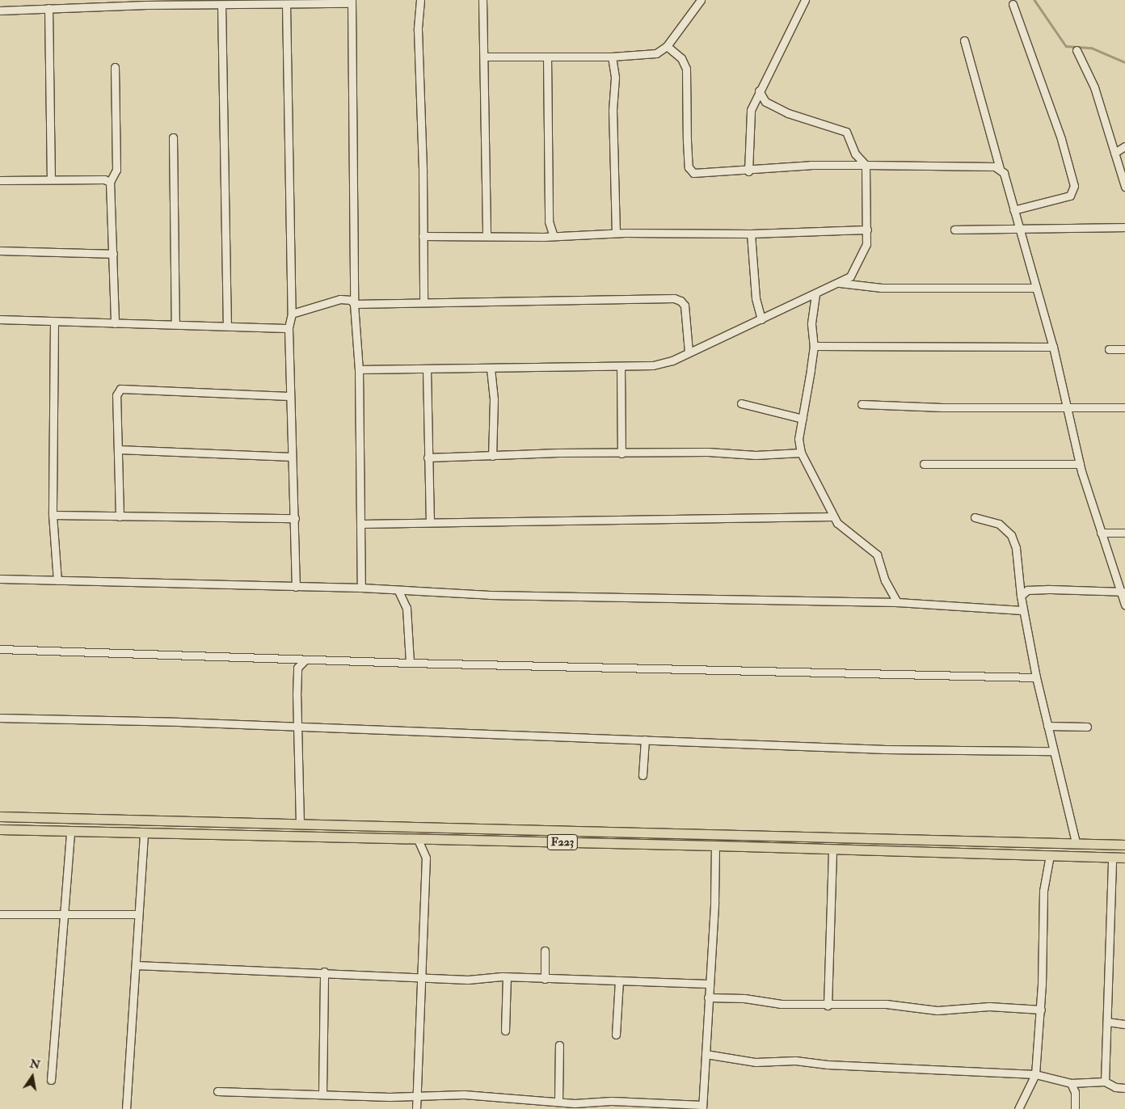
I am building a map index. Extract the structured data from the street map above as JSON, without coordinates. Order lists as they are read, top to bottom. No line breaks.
{"streets":{"main road":["F223"]},"north":"top"}
